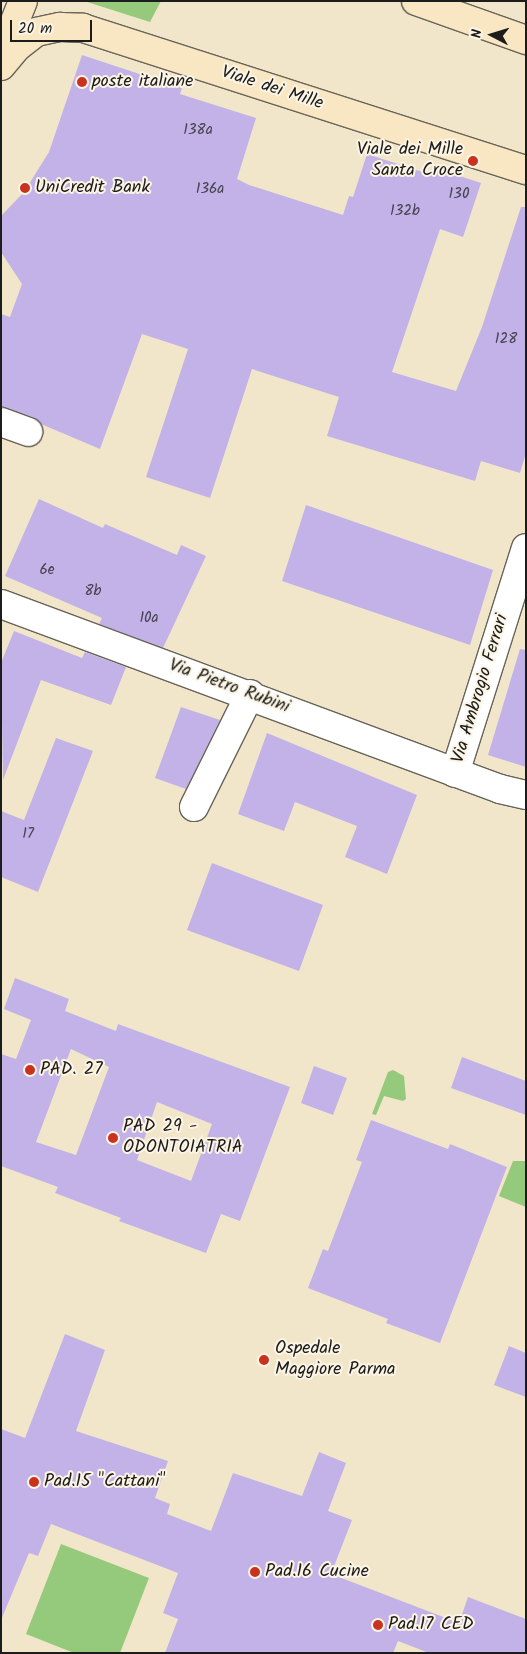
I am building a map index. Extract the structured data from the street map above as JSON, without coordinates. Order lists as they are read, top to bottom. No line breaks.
{"streets":{"main road":["Viale dei Mille"],"street":["Via Pietro Rubini","Via Ambrogio Ferrari"]},"crossings":[["Via Pietro Rubini","Via Ambrogio Ferrari"]],"places":["poste italiane","Viale dei Mille Santa Croce","UniCredit Bank","PAD. 27","PAD 29 - ODONTOIATRIA","Ospedale Maggiore Parma","Pad.15 \"Cattani\"","Pad.16 Cucine","Pad.17 CED"],"house_numbers":["138a","136a","130","132b","128","6e","8b","10a","17"],"scale_bar":"20 m","north":"left"}
